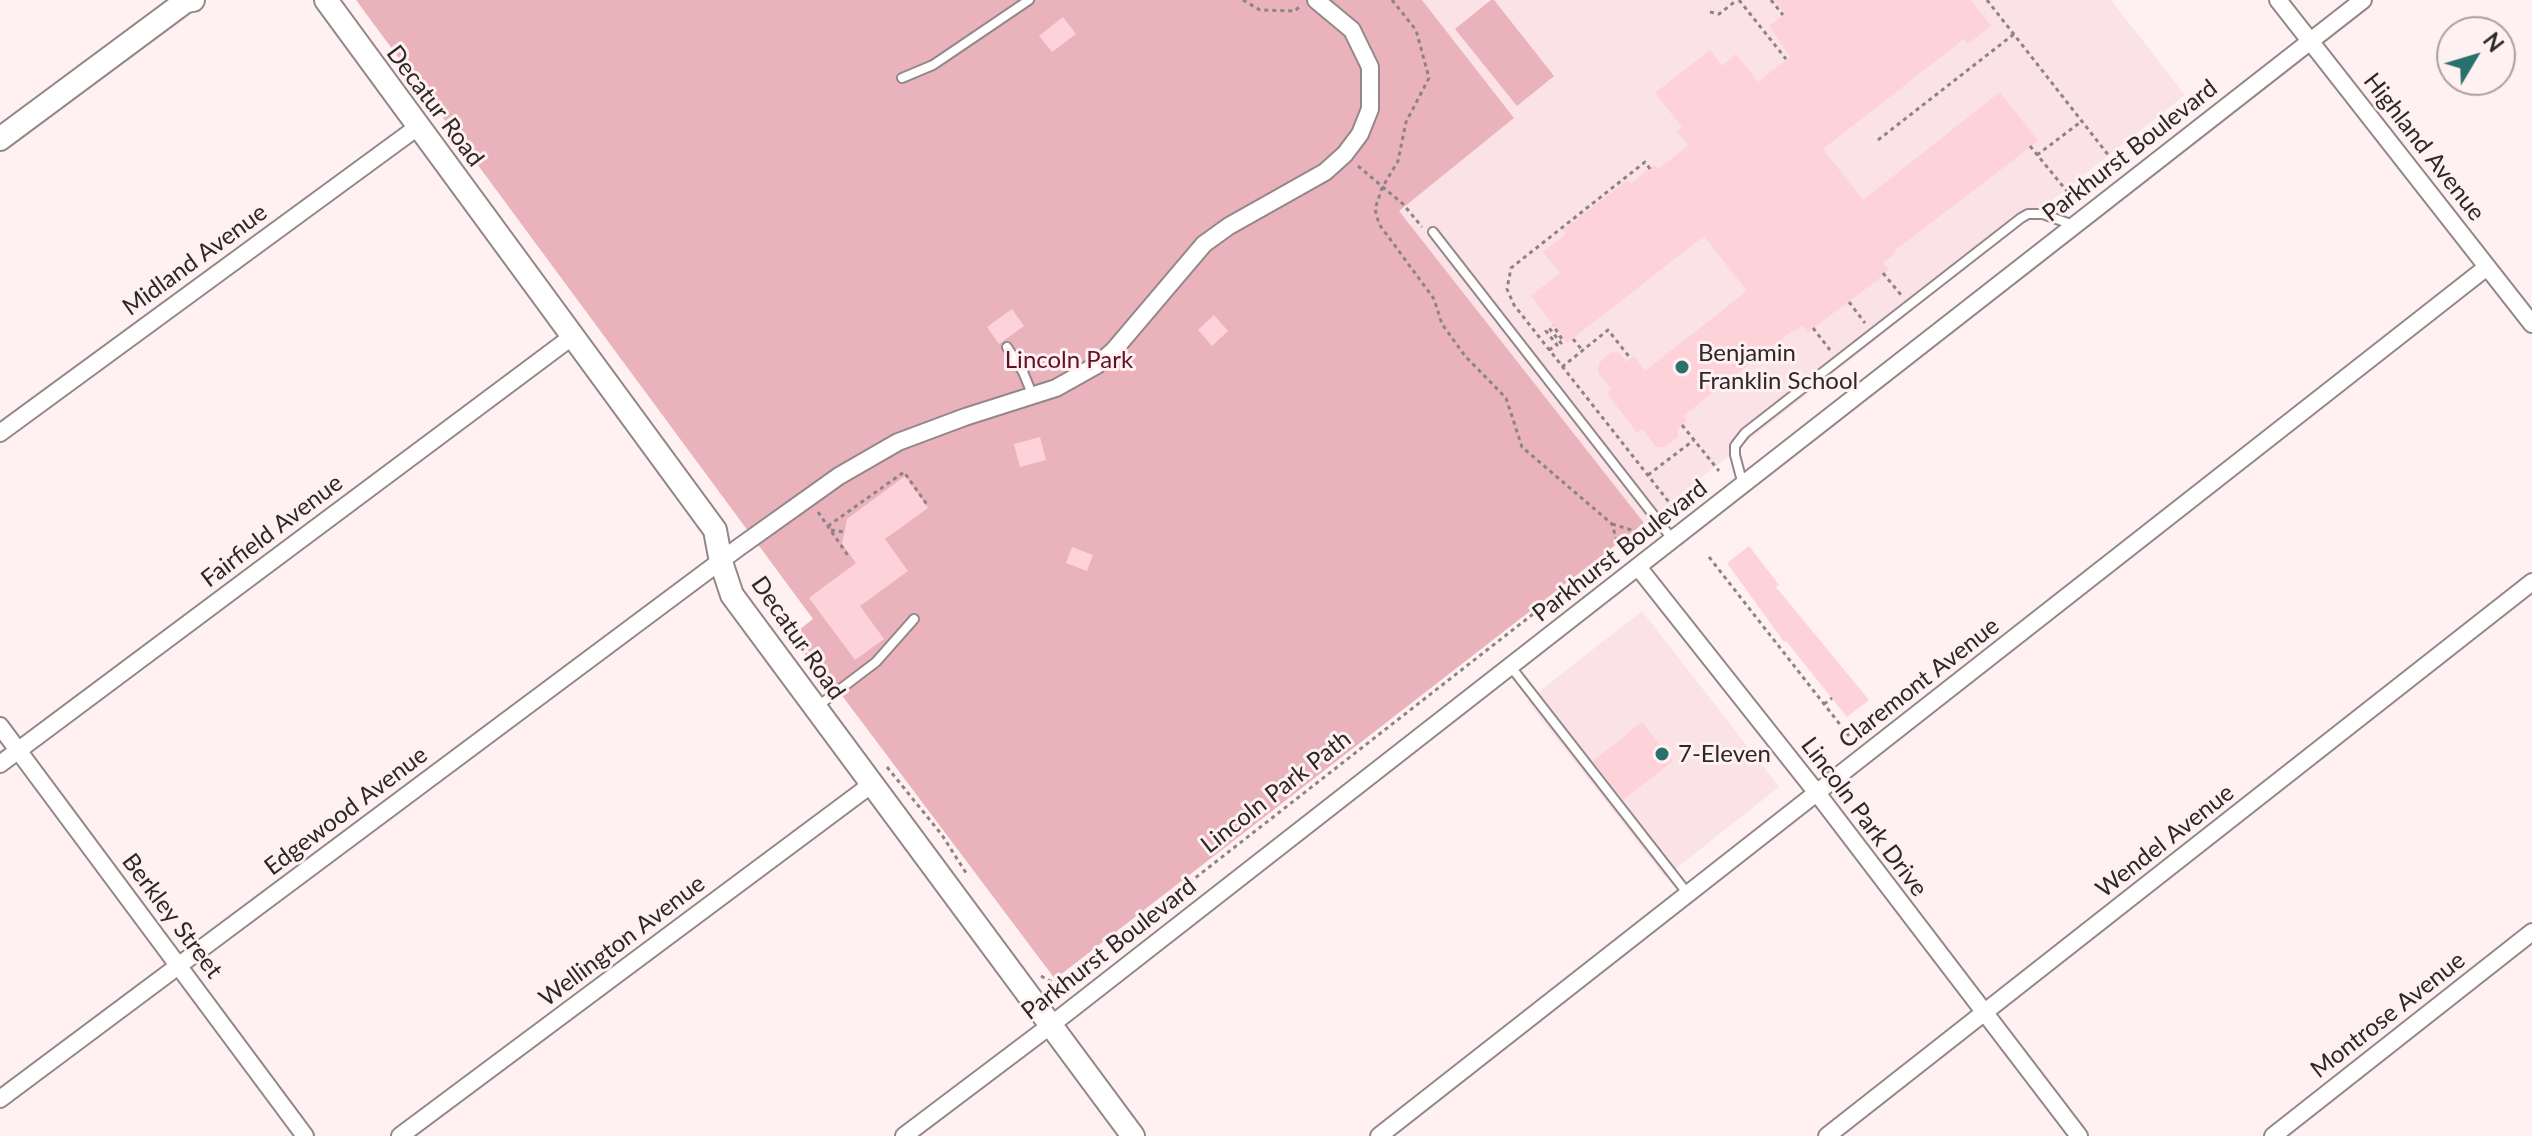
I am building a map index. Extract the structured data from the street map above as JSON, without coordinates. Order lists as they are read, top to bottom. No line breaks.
{"streets":{"street":["Decatur Road","Highland Avenue","Parkhurst Boulevard","Midland Avenue","Fairfield Avenue","Claremont Avenue","Edgewood Avenue","Lincoln Park Drive","Wendel Avenue","Berkley Street","Wellington Avenue","Montrose Avenue"],"path":["Lincoln Park Path"]},"crossings":[["Decatur Road","Parkhurst Boulevard"],["Decatur Road","Midland Avenue"],["Decatur Road","Fairfield Avenue"],["Decatur Road","Edgewood Avenue"],["Decatur Road","Wellington Avenue"],["Highland Avenue","Parkhurst Boulevard"],["Highland Avenue","Claremont Avenue"],["Parkhurst Boulevard","Lincoln Park Drive"],["Fairfield Avenue","Berkley Street"],["Claremont Avenue","Lincoln Park Drive"],["Edgewood Avenue","Berkley Street"],["Lincoln Park Drive","Wendel Avenue"]],"parks":["Lincoln Park"],"places":["Benjamin Franklin School","7-Eleven"],"north":"top right"}
